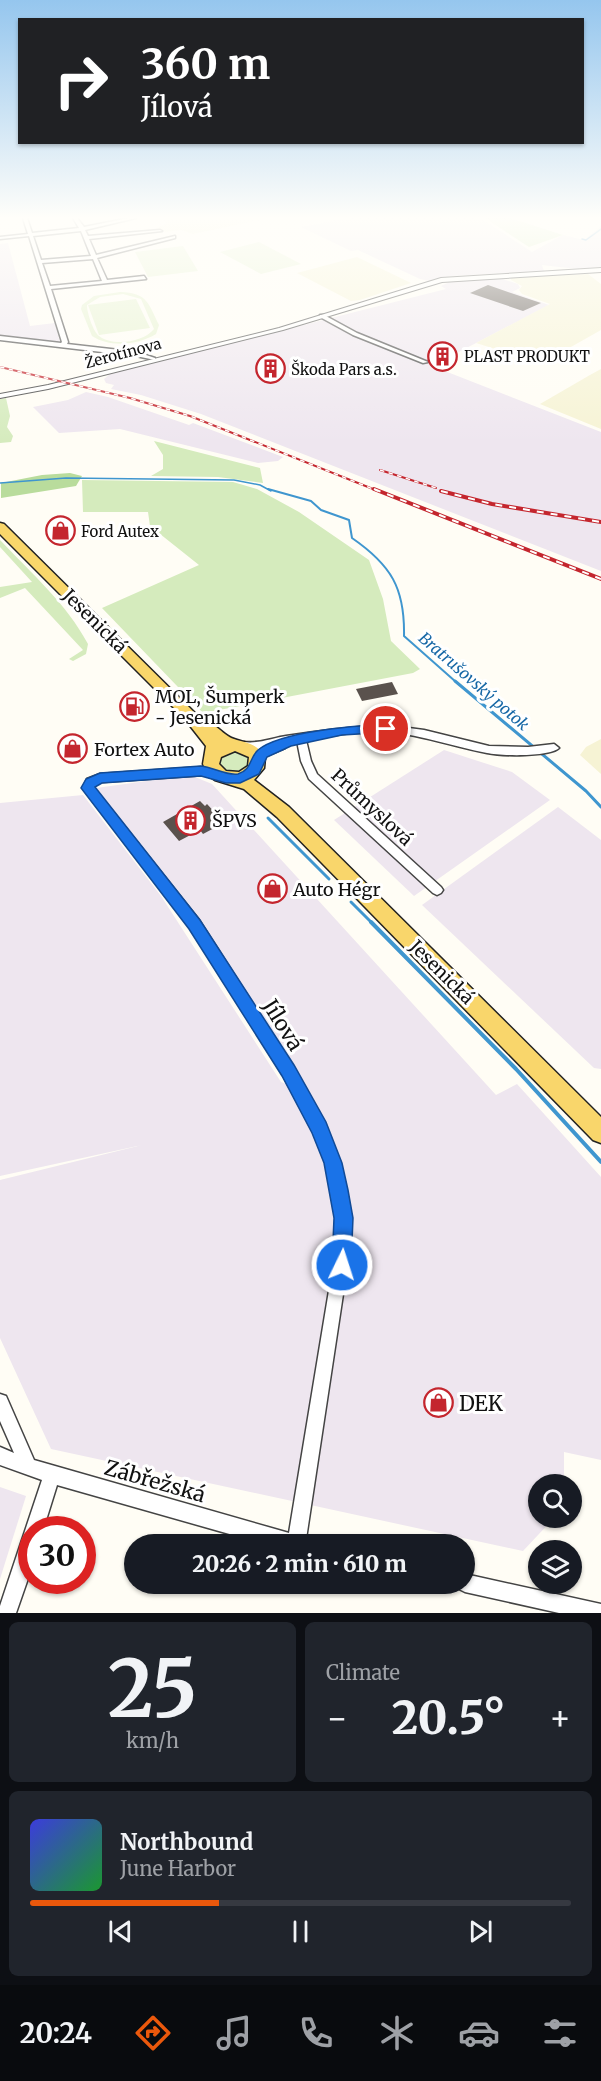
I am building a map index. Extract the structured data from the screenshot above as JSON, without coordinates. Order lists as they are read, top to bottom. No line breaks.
{"streets":{"main road":["Jesenická"],"street":["Žerotínova","Průmyslová","Jílová","Zábřežská"]},"crossings":[["Jesenická","Jílová"]],"water":["Bratrušovský potok"],"places":{"building":["PLAST PRODUKT","Škoda Pars a.s.","ŠPVS"],"shop":["Ford Autex","Fortex Auto","Auto Hégr","DEK"],"fuel station":["MOL, Šumperk - Jesenická"]},"page":{"turn":["360 m","Jílová"],"limit":"30","trip":"20:26 · 2 min · 610 m","tile":[["25","km/h"],"Climate"],"heat":["−","20.5°","+"],"song":["Northbound","June Harbor"],"tabs":"20:24"}}
